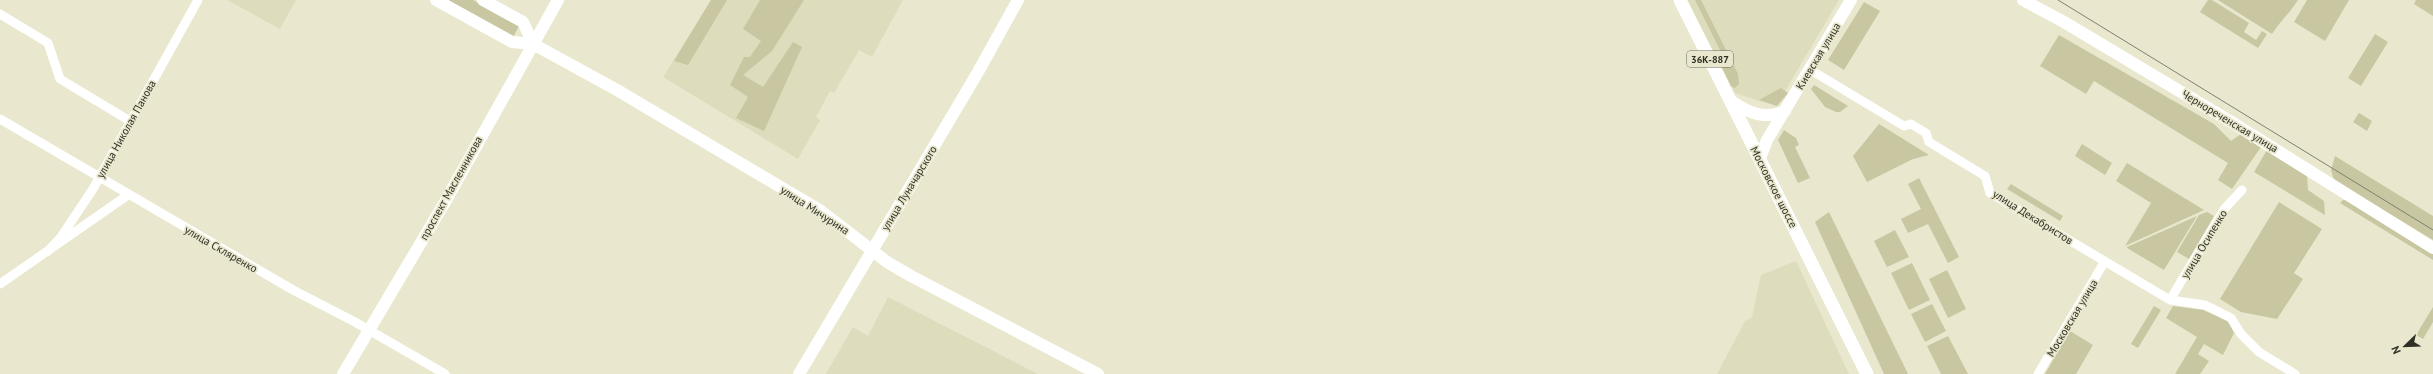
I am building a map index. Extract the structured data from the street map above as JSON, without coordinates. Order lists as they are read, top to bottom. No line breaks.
{"streets":{"main road":["Киевская улица","36К-887","Чернореченская улица","Московское шоссе","проспект Масленникова","улица Луначарского","улица Мичурина"],"street":["улица Николая Панова","улица Декабристов","улица Осипенко","улица Скляренко","Московская улица"]},"crossings":[["Киевская улица","Московское шоссе"],["Киевская улица","улица Декабристов"],["улица Николая Панова","улица Скляренко"],["проспект Масленникова","улица Мичурина"],["проспект Масленникова","улица Скляренко"],["улица Луначарского","улица Мичурина"],["улица Декабристов","улица Осипенко"],["улица Декабристов","Московская улица"]],"north":"bottom left"}
